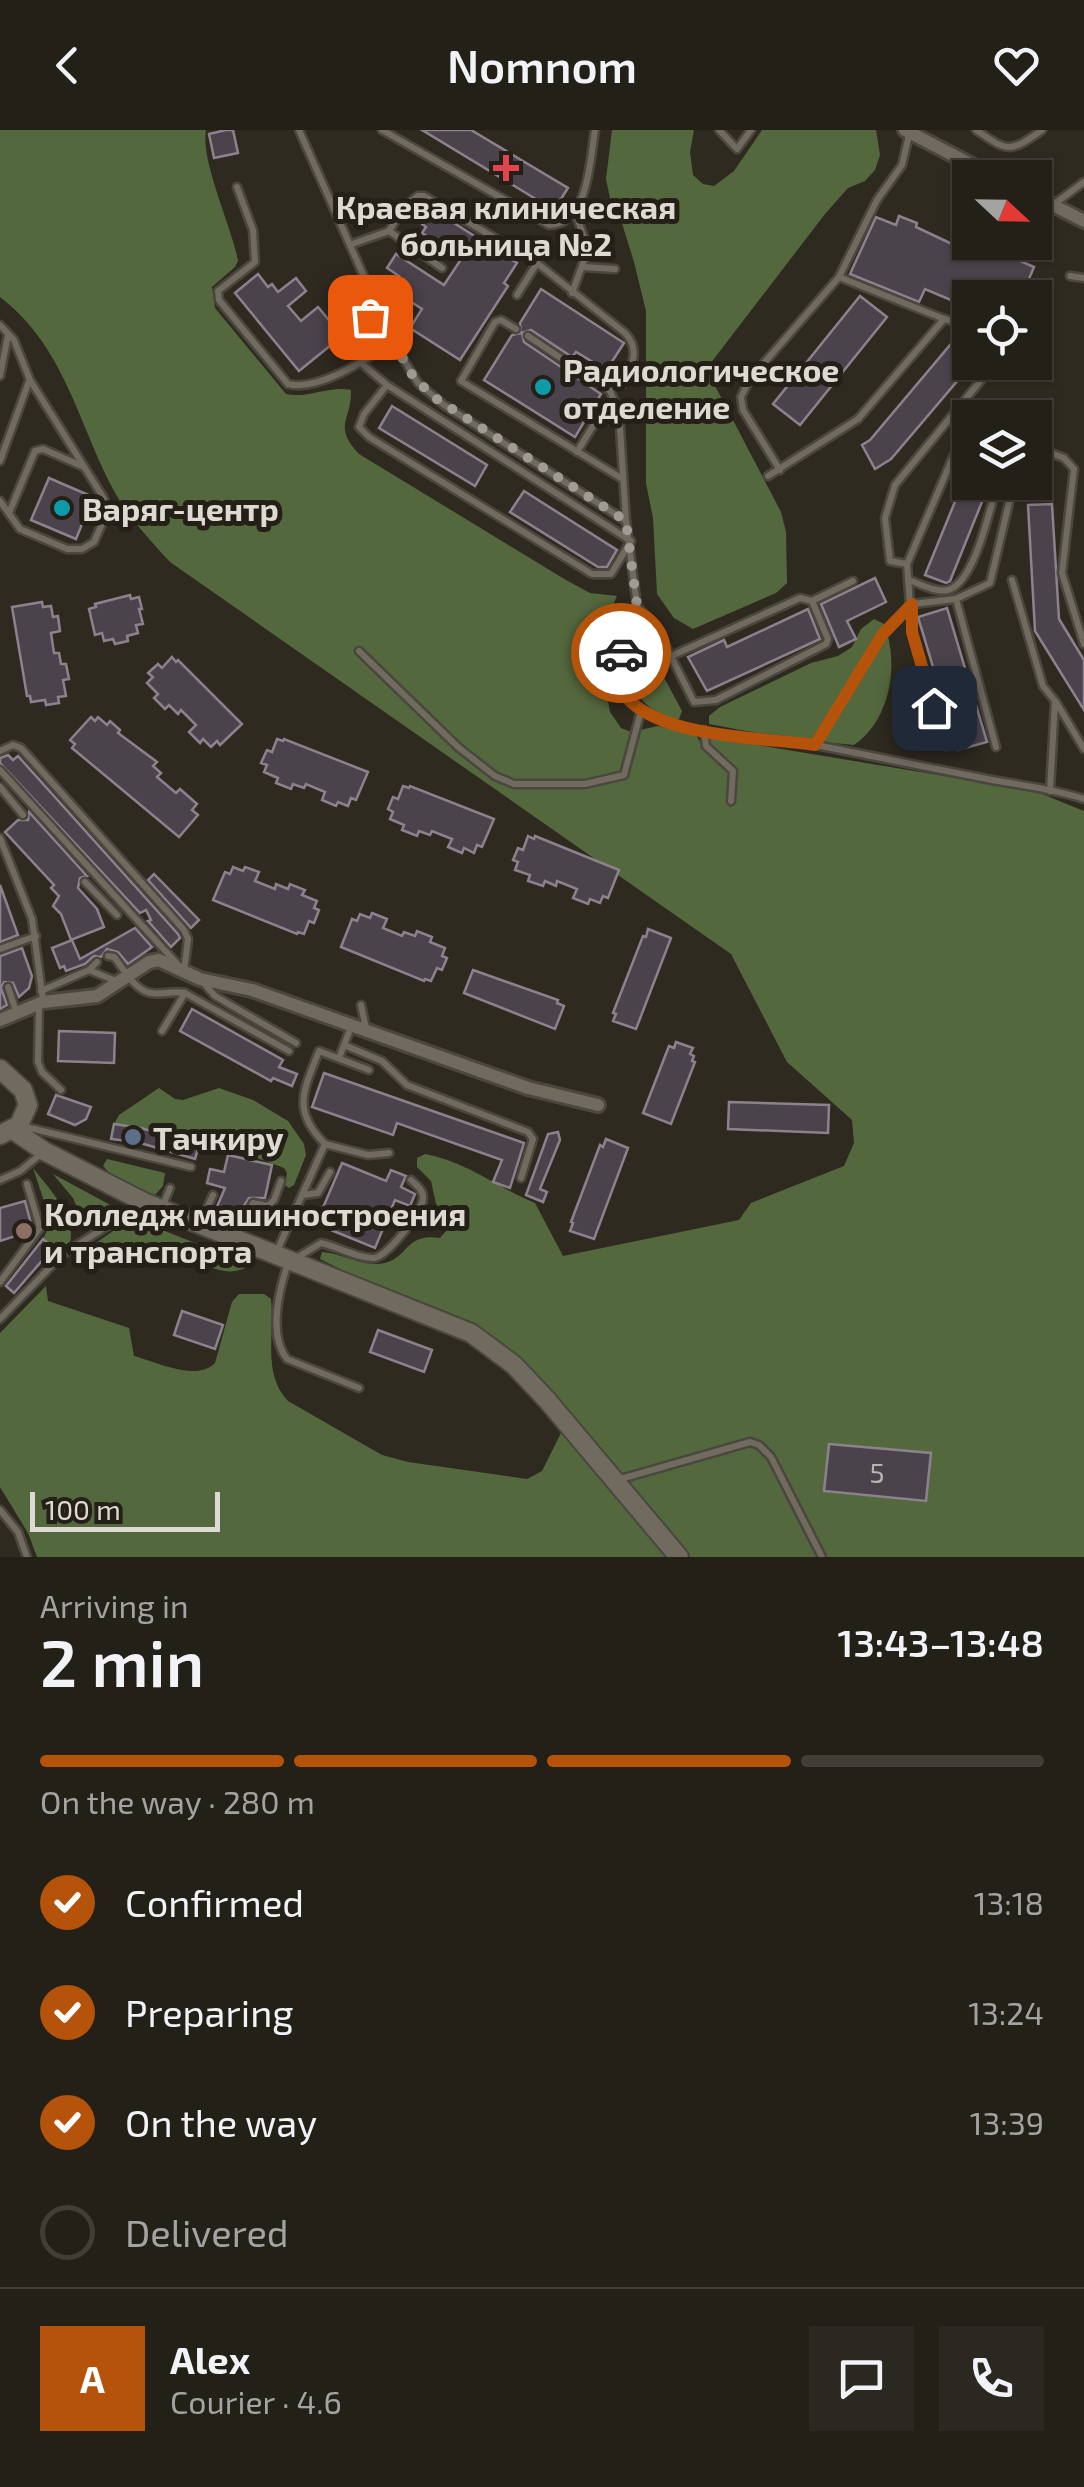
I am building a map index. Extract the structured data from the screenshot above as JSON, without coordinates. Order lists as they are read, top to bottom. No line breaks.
{"places":{"health":["Краевая клиническая больница №2"],"other":["Радиологическое отделение","Варяг-центр","Тачкиру","Колледж машиностроения и транспорта"]},"house_numbers":["5"],"scale_bar":"100 m","north":"right","page":{"header":"Nomnom","scale":"100 m","heading":["2 min","Arriving in","13:43–13:48"],"panel":["Alex","Courier · 4.6"],"bar":"On the way · 280 m","list":[["Confirmed","13:18"],["Preparing","13:24"],["On the way","13:39"],"Delivered"],"round":"A"}}
